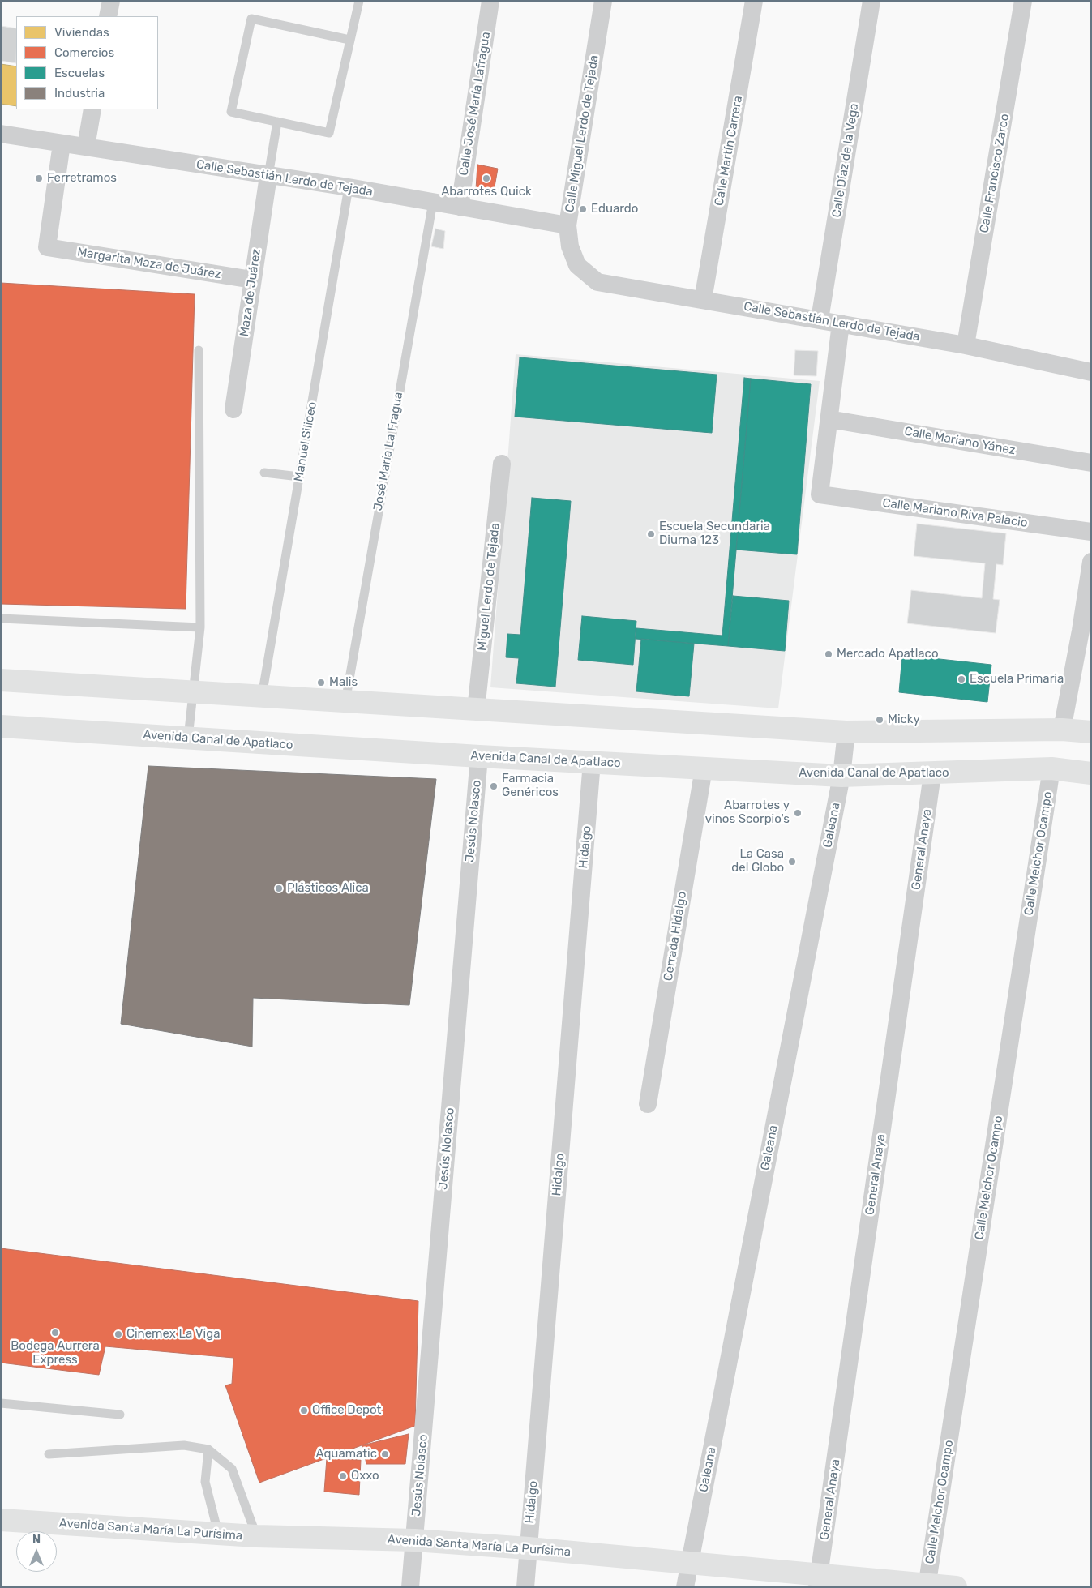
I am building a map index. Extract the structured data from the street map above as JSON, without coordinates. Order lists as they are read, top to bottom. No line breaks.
{"streets":{"street":["Calle José María Lafragua","Calle Miguel Lerdo de Tejada","Calle Martín Carrera","Calle Díaz de la Vega","Calle Francisco Zarco","Calle Sebastián Lerdo de Tejada","Margarita Maza de Juárez","Maza de Juárez","Calle Mariano Yánez","Calle Mariano Riva Palacio","Miguel Lerdo de Tejada","Avenida Canal de Apatlaco","Jesús Nolasco","Galeana","Hidalgo","General Anaya","Calle Melchor Ocampo","Cerrada Hidalgo","Avenida Santa María La Purísima"],"lane":["Manuel Siliceo","José María La Fragua"]},"crossings":[["Calle José María Lafragua","Calle Sebastián Lerdo de Tejada"],["Calle Miguel Lerdo de Tejada","Calle Sebastián Lerdo de Tejada"],["Calle Martín Carrera","Calle Sebastián Lerdo de Tejada"],["Calle Díaz de la Vega","Calle Sebastián Lerdo de Tejada"],["Calle Francisco Zarco","Calle Sebastián Lerdo de Tejada"],["Calle Sebastián Lerdo de Tejada","Margarita Maza de Juárez"],["Calle Sebastián Lerdo de Tejada","Maza de Juárez"],["Calle Sebastián Lerdo de Tejada","Manuel Siliceo"],["Calle Sebastián Lerdo de Tejada","José María La Fragua"],["Margarita Maza de Juárez","Maza de Juárez"],["Calle Mariano Yánez","Calle Mariano Riva Palacio"],["Avenida Canal de Apatlaco","Jesús Nolasco"],["Avenida Canal de Apatlaco","Galeana"],["Avenida Canal de Apatlaco","Hidalgo"],["Avenida Canal de Apatlaco","General Anaya"],["Avenida Canal de Apatlaco","Calle Melchor Ocampo"],["Avenida Canal de Apatlaco","Cerrada Hidalgo"],["Jesús Nolasco","Avenida Santa María La Purísima"],["Galeana","Avenida Santa María La Purísima"],["Hidalgo","Avenida Santa María La Purísima"],["General Anaya","Avenida Santa María La Purísima"],["Calle Melchor Ocampo","Avenida Santa María La Purísima"]],"places":["Ferretramos","Abarrotes Quick","Eduardo","Escuela Secundaria Diurna 123","Mercado Apatlaco","Escuela Primaria","Malis","Micky","Farmacia Genéricos","Abarrotes y vinos Scorpio's","La Casa del Globo","Plásticos Alica","Bodega Aurrera Express","Cinemex La Viga","Office Depot","Aquamatic","Oxxo"],"legend":["Viviendas","Comercios","Escuelas","Industria"],"north":"top"}
